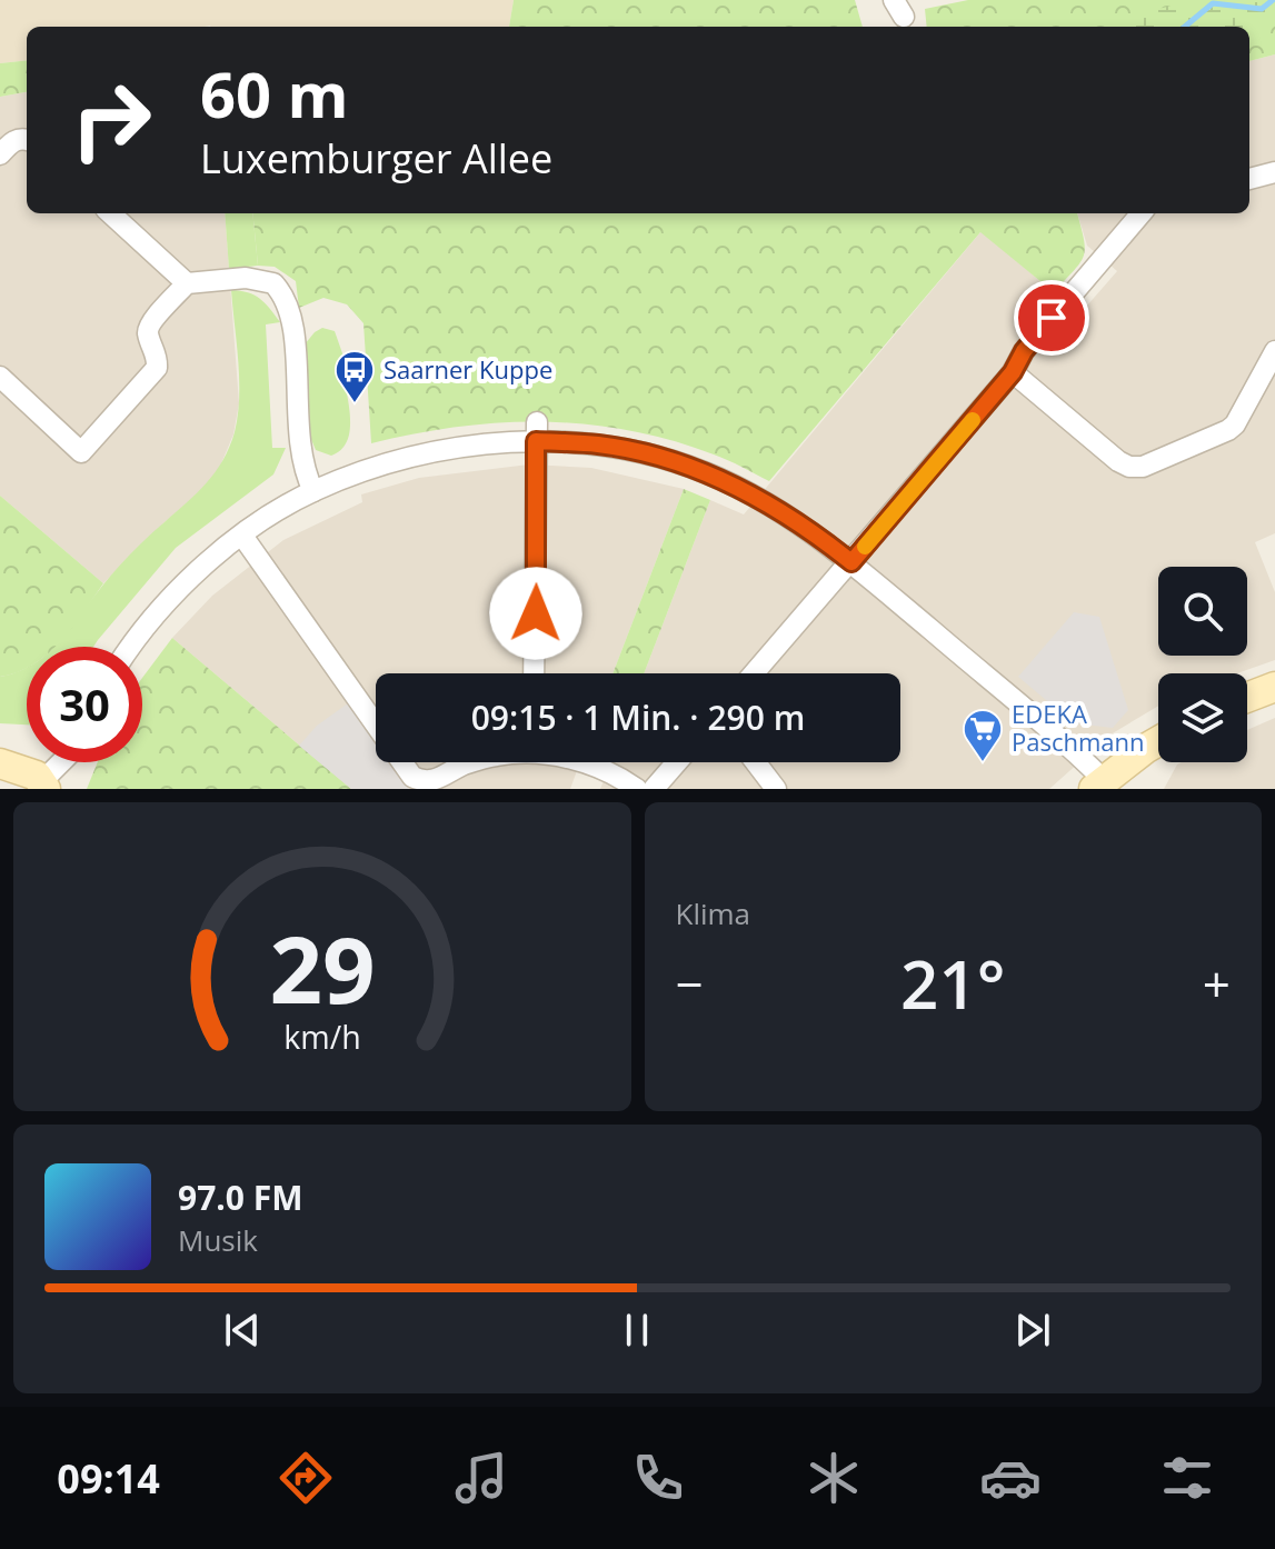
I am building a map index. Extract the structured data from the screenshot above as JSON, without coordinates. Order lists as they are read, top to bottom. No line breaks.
{"places":{"bus stop":["Saarner Kuppe"],"supermarket":["EDEKA Paschmann"]},"page":{"turn":["60 m","Luxemburger Allee"],"limit":"30","trip":"09:15 · 1 Min. · 290 m","tile":"Klima","heat":["−","21°","+"],"song":["97.0 FM","Musik"],"tabs":"09:14","gauge":["29","km/h"]}}
